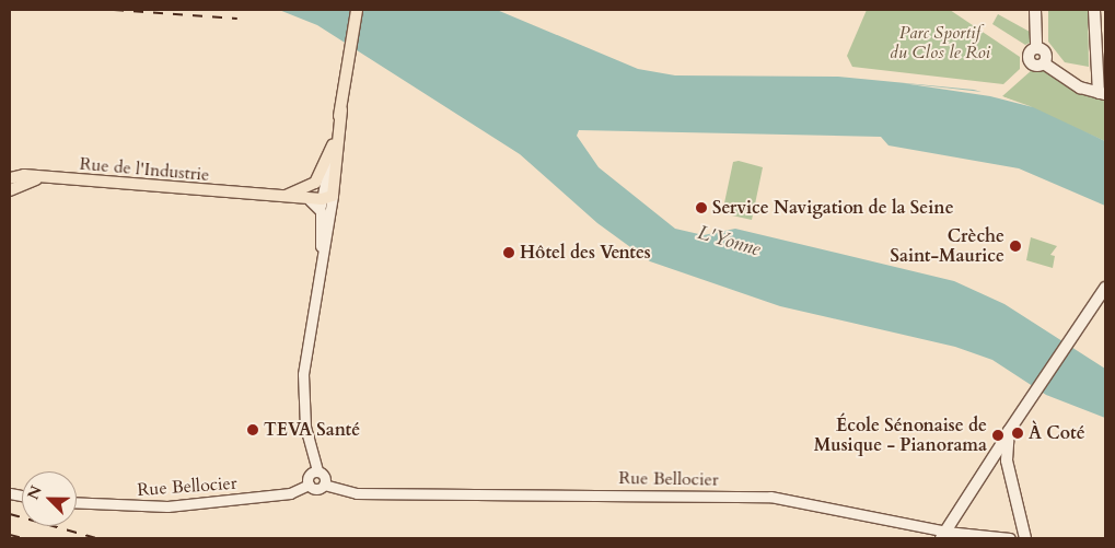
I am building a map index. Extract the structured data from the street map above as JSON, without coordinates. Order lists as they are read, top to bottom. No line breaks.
{"streets":{"main road":["Rue de l'Industrie"],"street":["Rue Bellocier"]},"water":["L'Yonne"],"parks":["Parc Sportif du Clos le Roi"],"places":["Service Navigation de la Seine","Crèche Saint-Maurice","Hôtel des Ventes","TEVA Santé","À Coté","École Sénonaise de Musique - Pianorama"],"north":"top left"}
